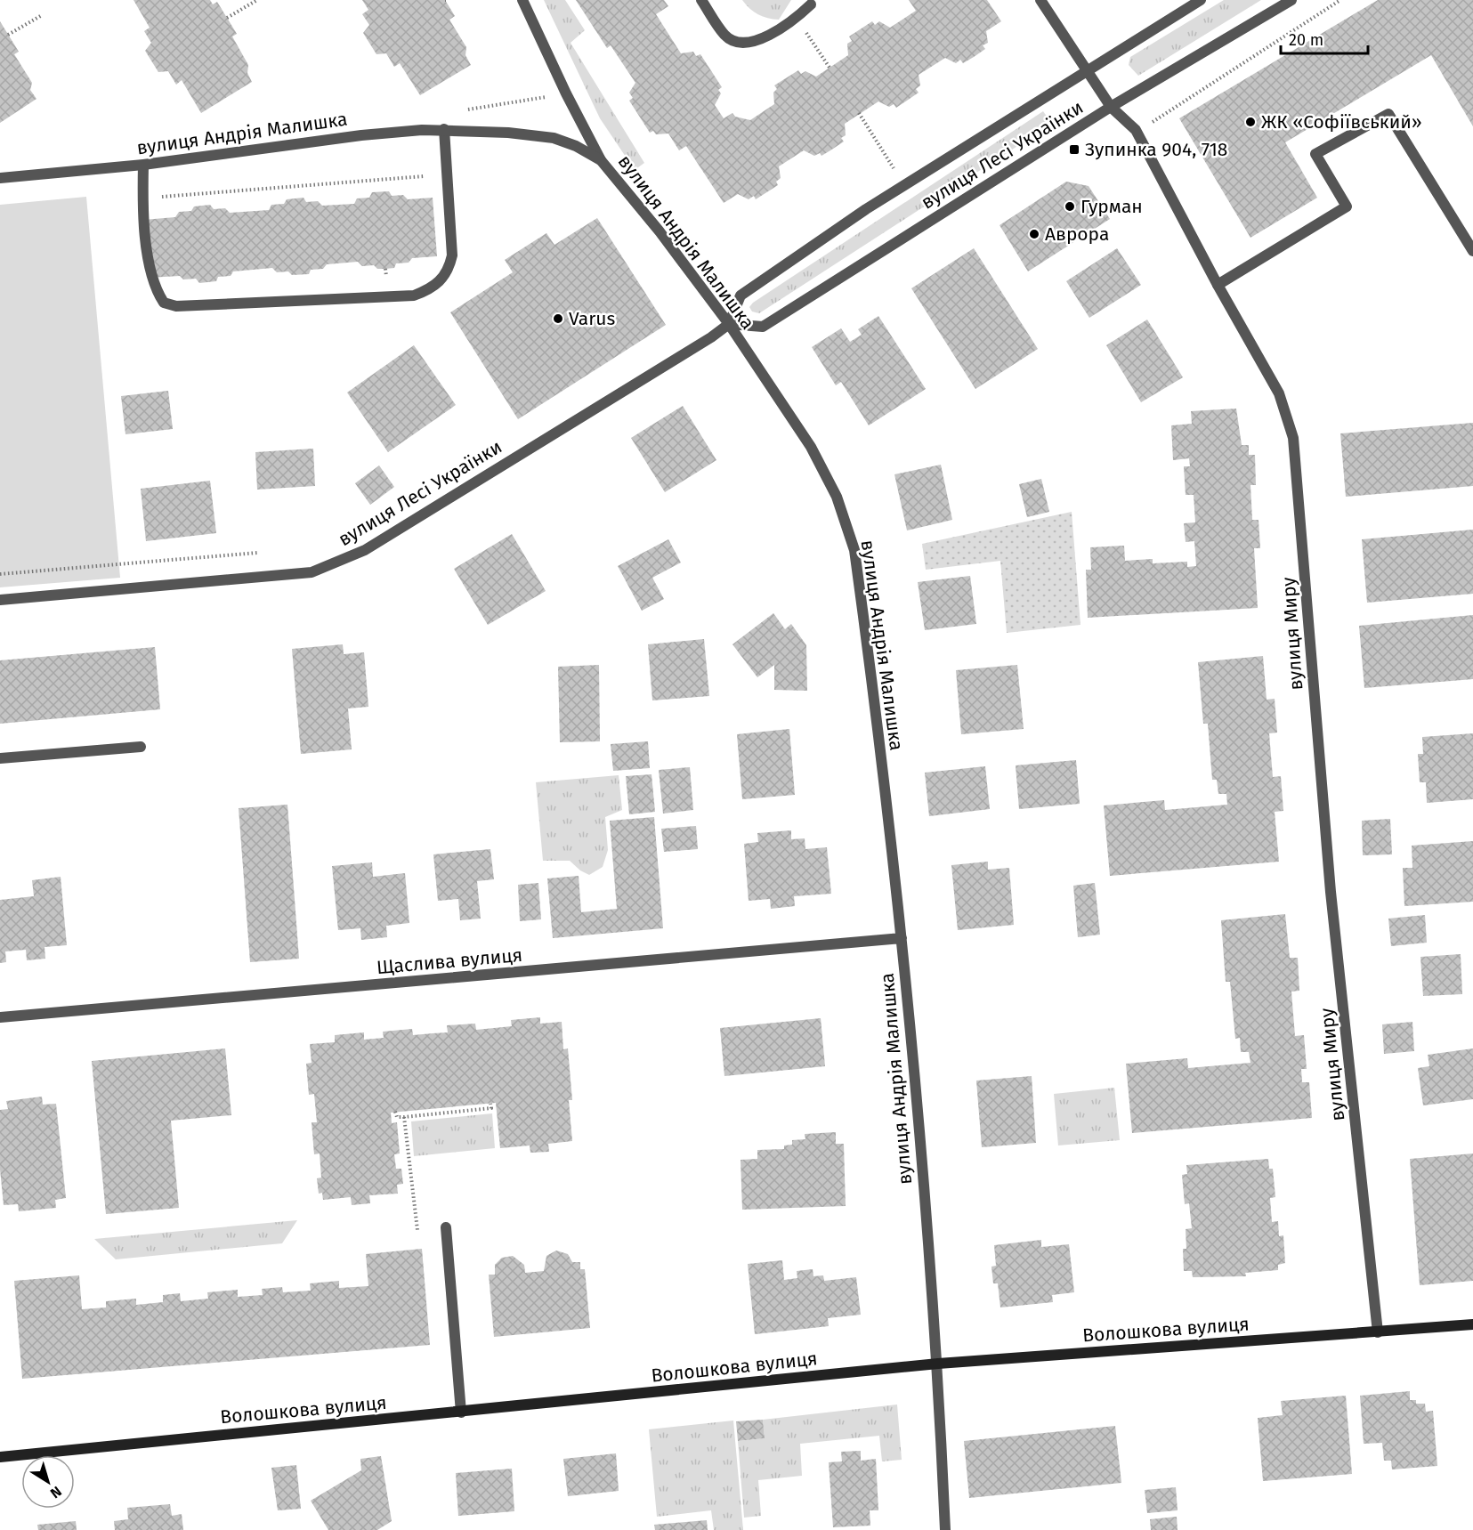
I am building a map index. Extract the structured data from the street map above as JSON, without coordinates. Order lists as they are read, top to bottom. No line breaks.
{"streets":{"street":["вулиця Андрія Малишка","вулиця Лесі Українки","вулиця Миру","Щаслива вулиця","Волошкова вулиця"]},"crossings":[["вулиця Андрія Малишка","вулиця Лесі Українки"],["вулиця Андрія Малишка","Щаслива вулиця"],["вулиця Андрія Малишка","Волошкова вулиця"],["вулиця Лесі Українки","вулиця Миру"],["вулиця Миру","Волошкова вулиця"]],"places":{"other":["ЖК «Софіївський»","Гурман","Аврора","Varus"],"transit":["Зупинка 904, 718"]},"scale_bar":"20 m","north":"bottom right"}
